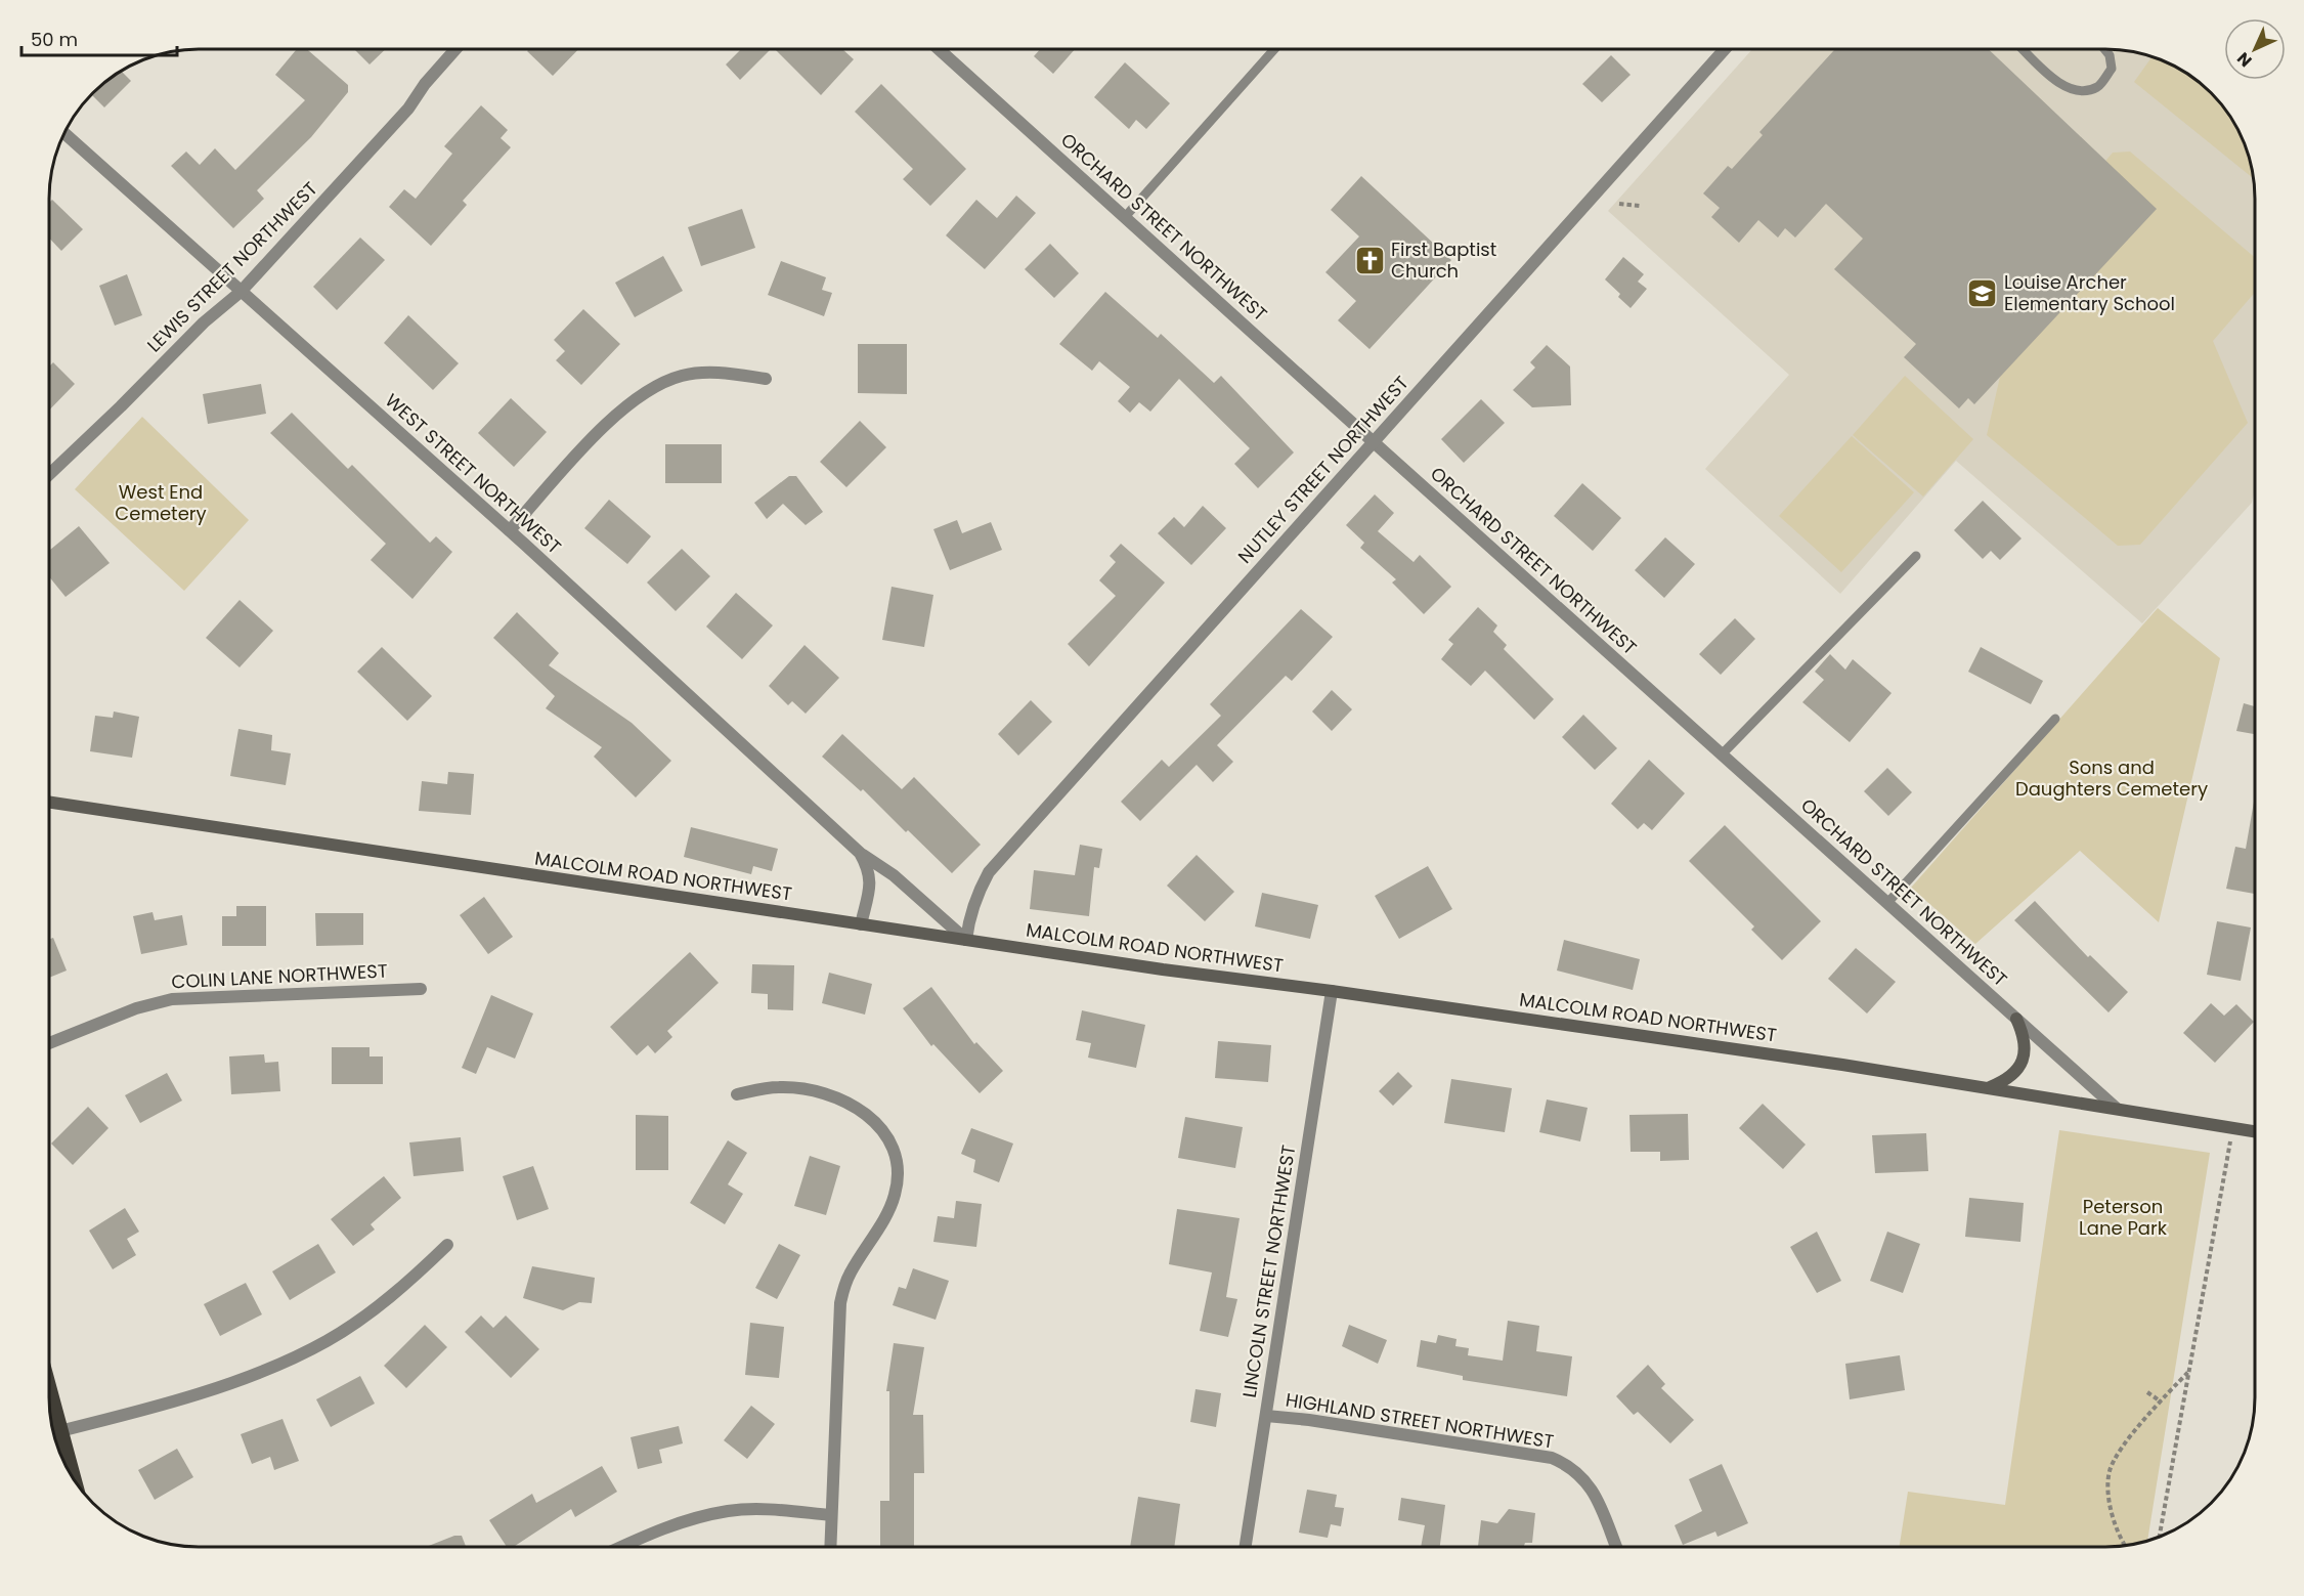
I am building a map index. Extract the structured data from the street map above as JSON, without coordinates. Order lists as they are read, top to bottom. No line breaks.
{"streets":{"main road":["MALCOLM ROAD NORTHWEST"],"street":["ORCHARD STREET NORTHWEST","LEWIS STREET NORTHWEST","NUTLEY STREET NORTHWEST","WEST STREET NORTHWEST","COLIN LANE NORTHWEST","LINCOLN STREET NORTHWEST","HIGHLAND STREET NORTHWEST"]},"crossings":[["ORCHARD STREET NORTHWEST","NUTLEY STREET NORTHWEST"],["ORCHARD STREET NORTHWEST","MALCOLM ROAD NORTHWEST"],["LEWIS STREET NORTHWEST","WEST STREET NORTHWEST"],["NUTLEY STREET NORTHWEST","WEST STREET NORTHWEST"],["NUTLEY STREET NORTHWEST","MALCOLM ROAD NORTHWEST"],["WEST STREET NORTHWEST","MALCOLM ROAD NORTHWEST"],["MALCOLM ROAD NORTHWEST","LINCOLN STREET NORTHWEST"],["LINCOLN STREET NORTHWEST","HIGHLAND STREET NORTHWEST"]],"parks":["West End Cemetery","Sons and Daughters Cemetery","Peterson Lane Park"],"places":{"church":["First Baptist Church"],"school or university":["Louise Archer Elementary School"]},"scale_bar":"50 m","north":"bottom left"}
